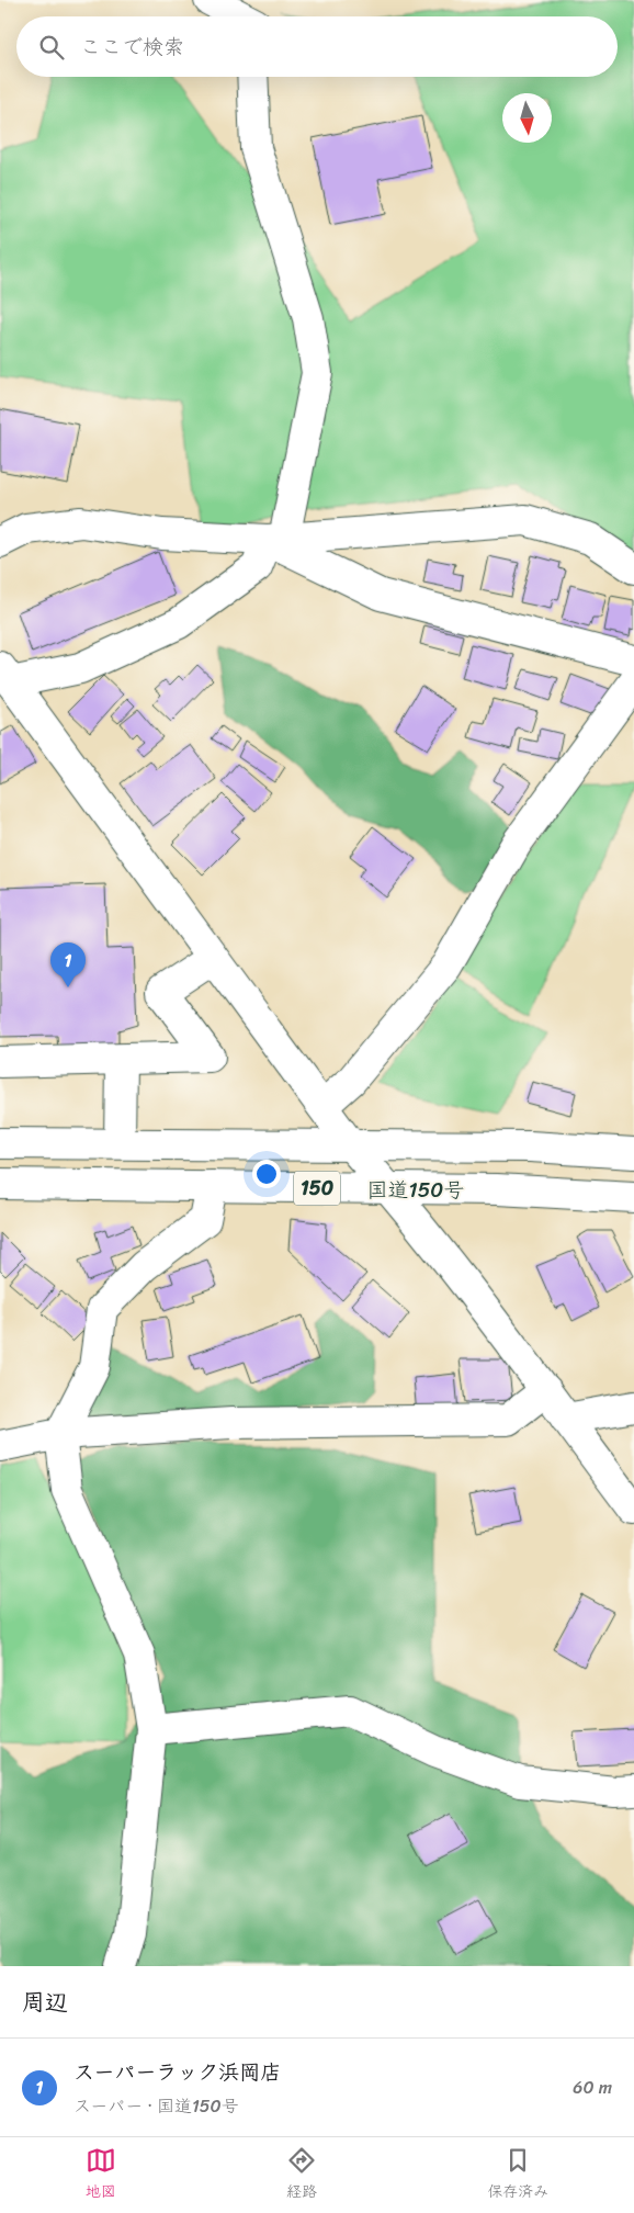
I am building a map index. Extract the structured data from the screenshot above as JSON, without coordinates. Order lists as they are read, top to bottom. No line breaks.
{"streets":{"main road":["150","国道150号"]},"north":"bottom","page":{"search":"ここで検索","pins":"1","heading":"周辺","list":[{"mark":"1","name":"スーパーラック浜岡店","note":"スーパー · 国道150号","value":"60 m"}],"nav":["地図","経路","保存済み"]}}
